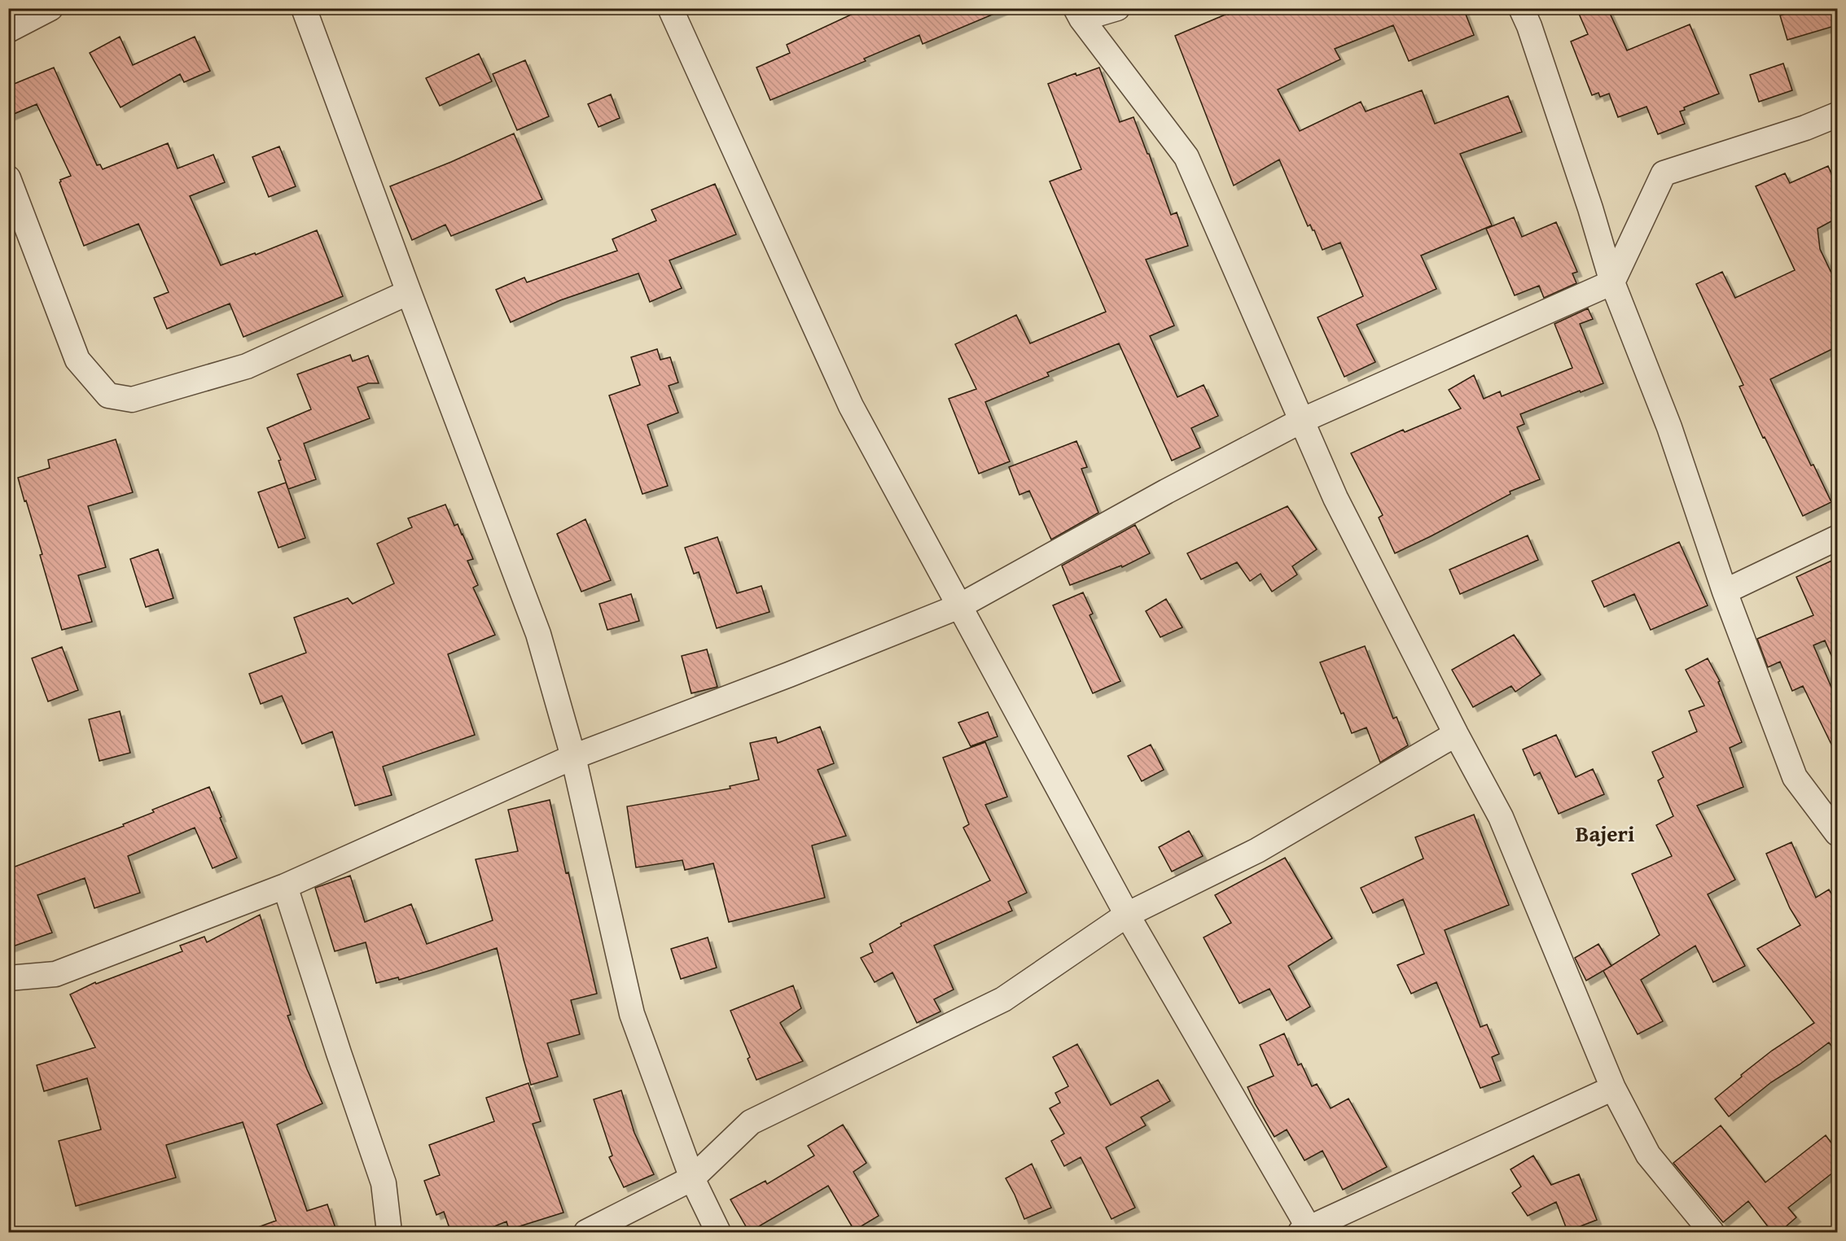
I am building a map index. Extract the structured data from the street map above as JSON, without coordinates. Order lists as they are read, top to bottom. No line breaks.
{"districts":["Bajeri"]}
